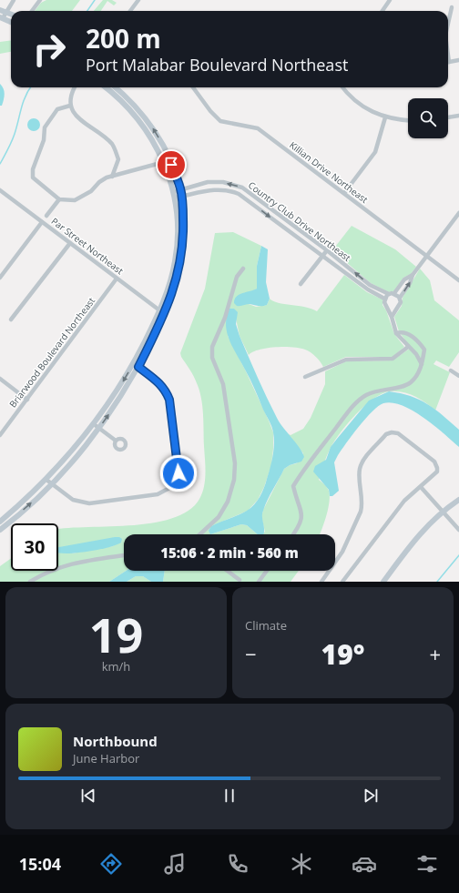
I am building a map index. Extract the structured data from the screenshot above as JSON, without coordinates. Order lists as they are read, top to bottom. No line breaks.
{"streets":{"street":["Killian Drive Northeast","Country Club Drive Northeast","Par Street Northeast","Briarwood Boulevard Northeast"]},"crossings":[["Par Street Northeast","Briarwood Boulevard Northeast"]],"page":{"turn":["200 m","Port Malabar Boulevard Northeast"],"limit":"30","trip":"15:06 · 2 min · 560 m","tile":[["19","km/h"],"Climate"],"heat":["−","19°","+"],"song":["Northbound","June Harbor"],"tabs":"15:04"}}
